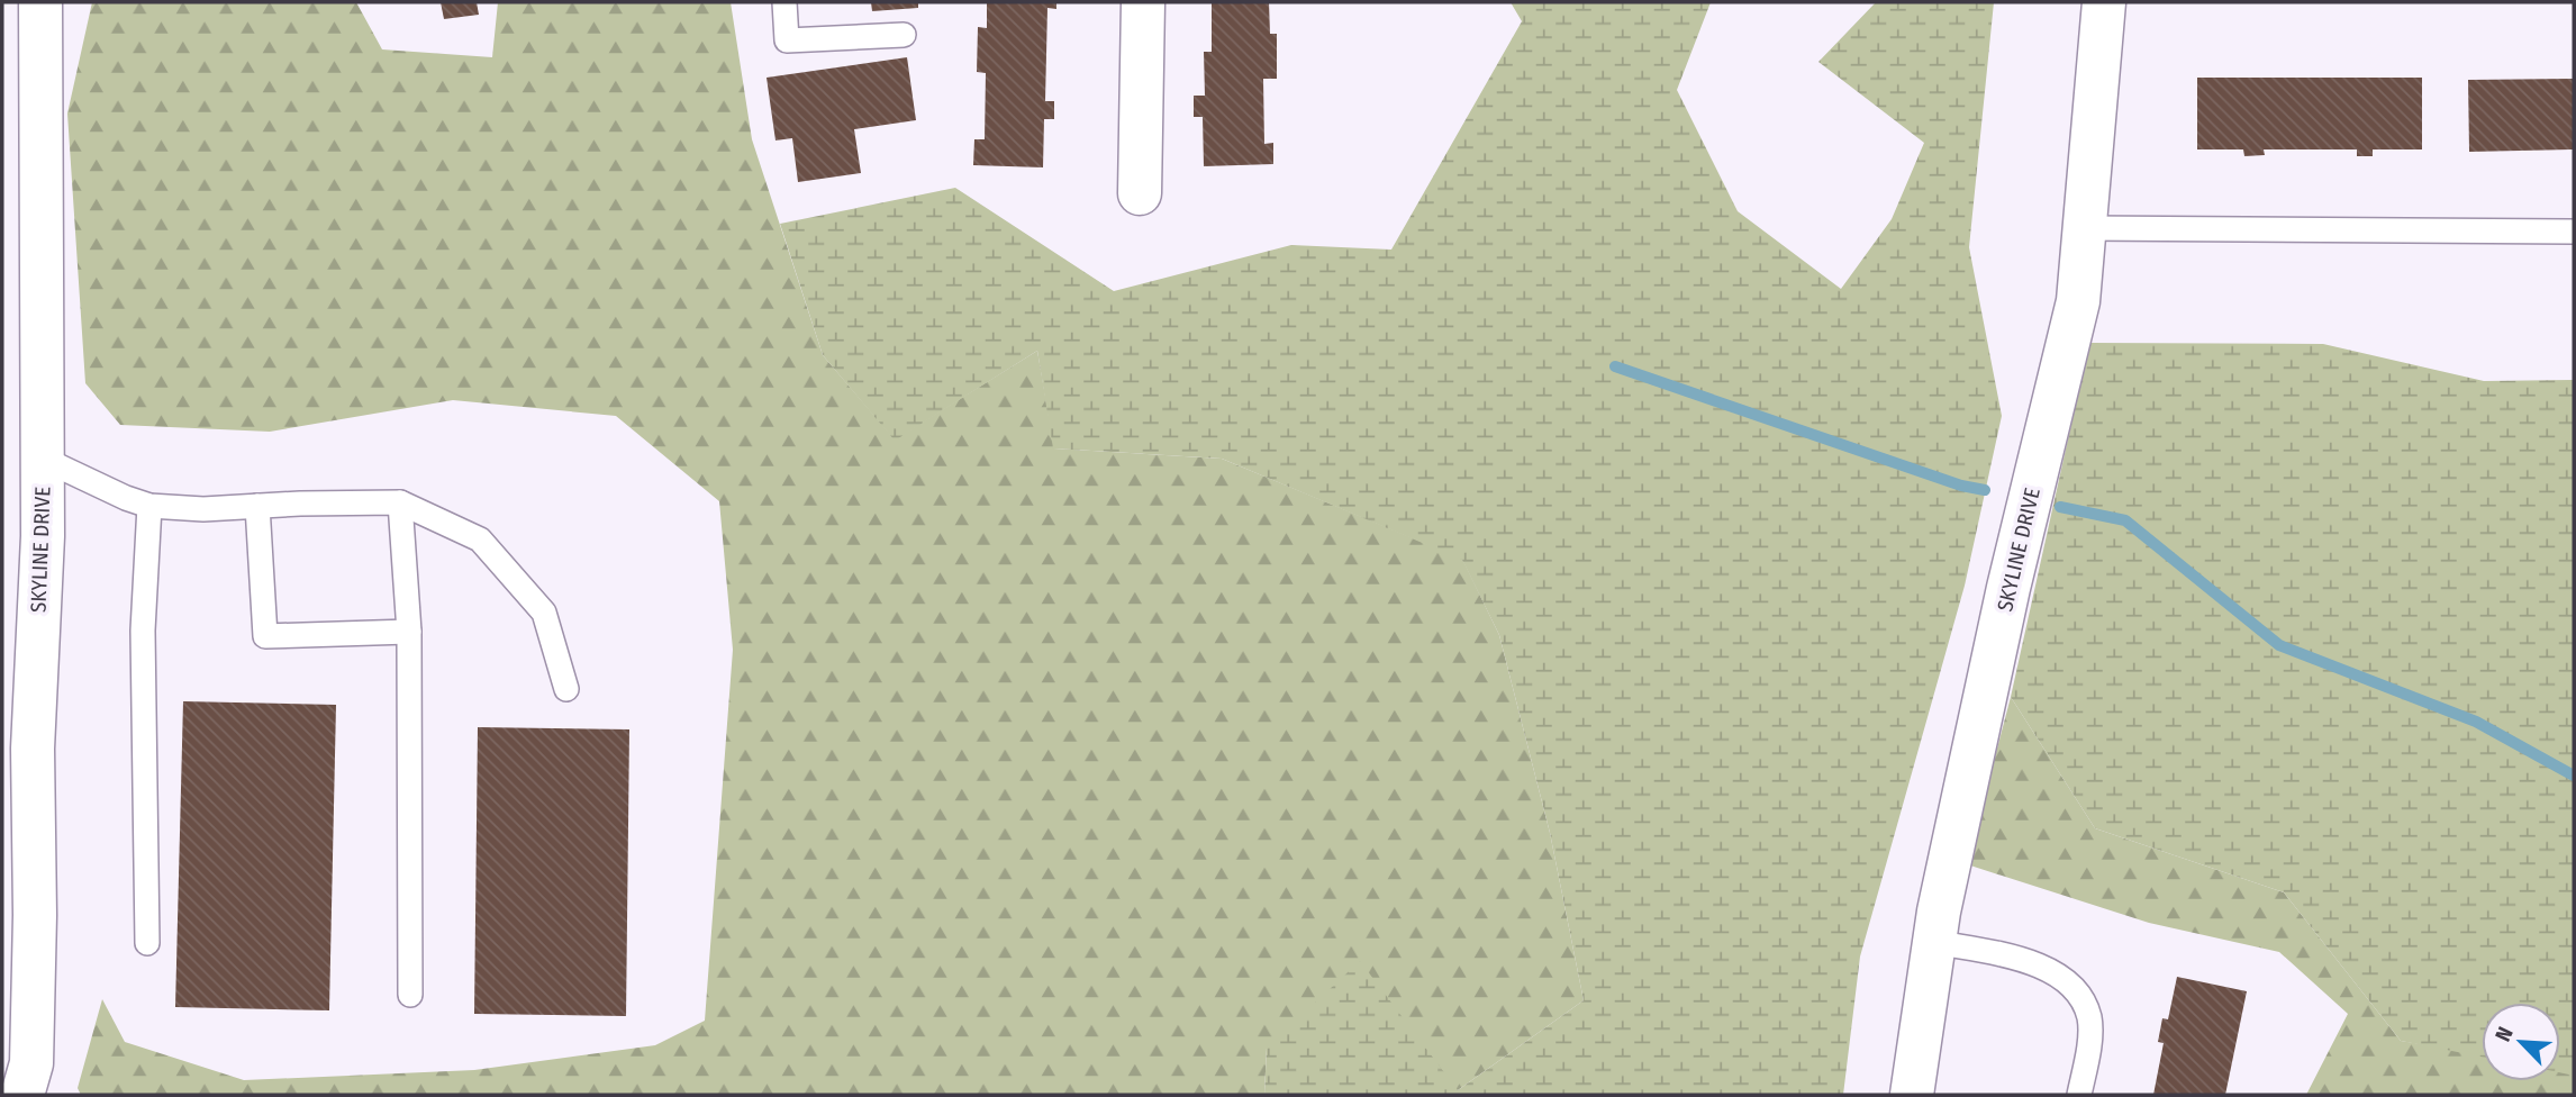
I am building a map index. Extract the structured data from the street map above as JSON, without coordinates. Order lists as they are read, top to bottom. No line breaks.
{"streets":{"street":["SKYLINE DRIVE"]},"north":"top left"}
